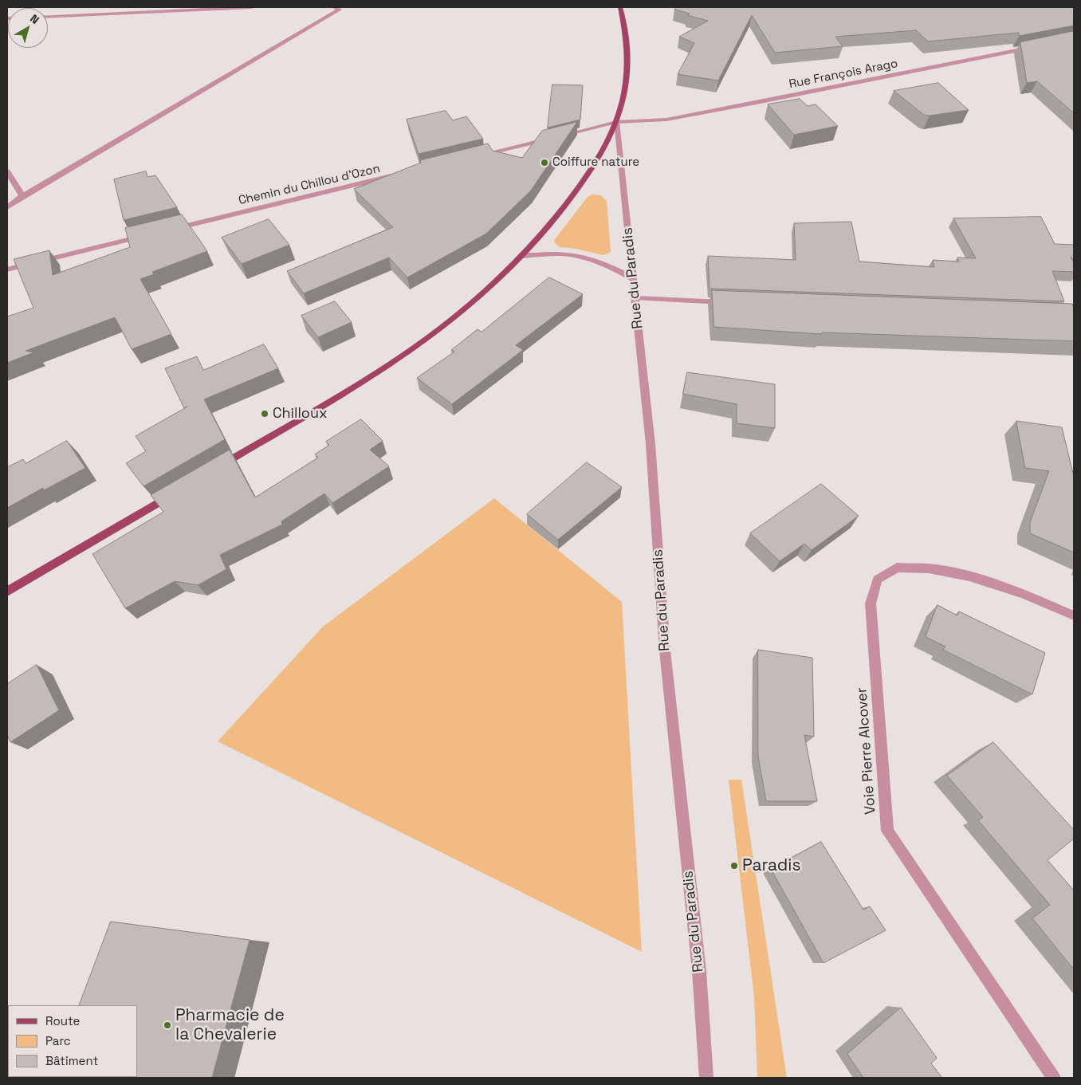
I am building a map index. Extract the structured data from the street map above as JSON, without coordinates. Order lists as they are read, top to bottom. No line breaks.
{"streets":{"street":["Rue François Arago","Chemin du Chillou d'Ozon","Rue du Paradis","Voie Pierre Alcover"]},"crossings":[["Rue François Arago","Rue du Paradis"]],"places":["Coiffure nature","Chilloux","Paradis","Pharmacie de la Chevalerie"],"legend":["Route","Parc","Bâtiment"],"north":"top right"}
